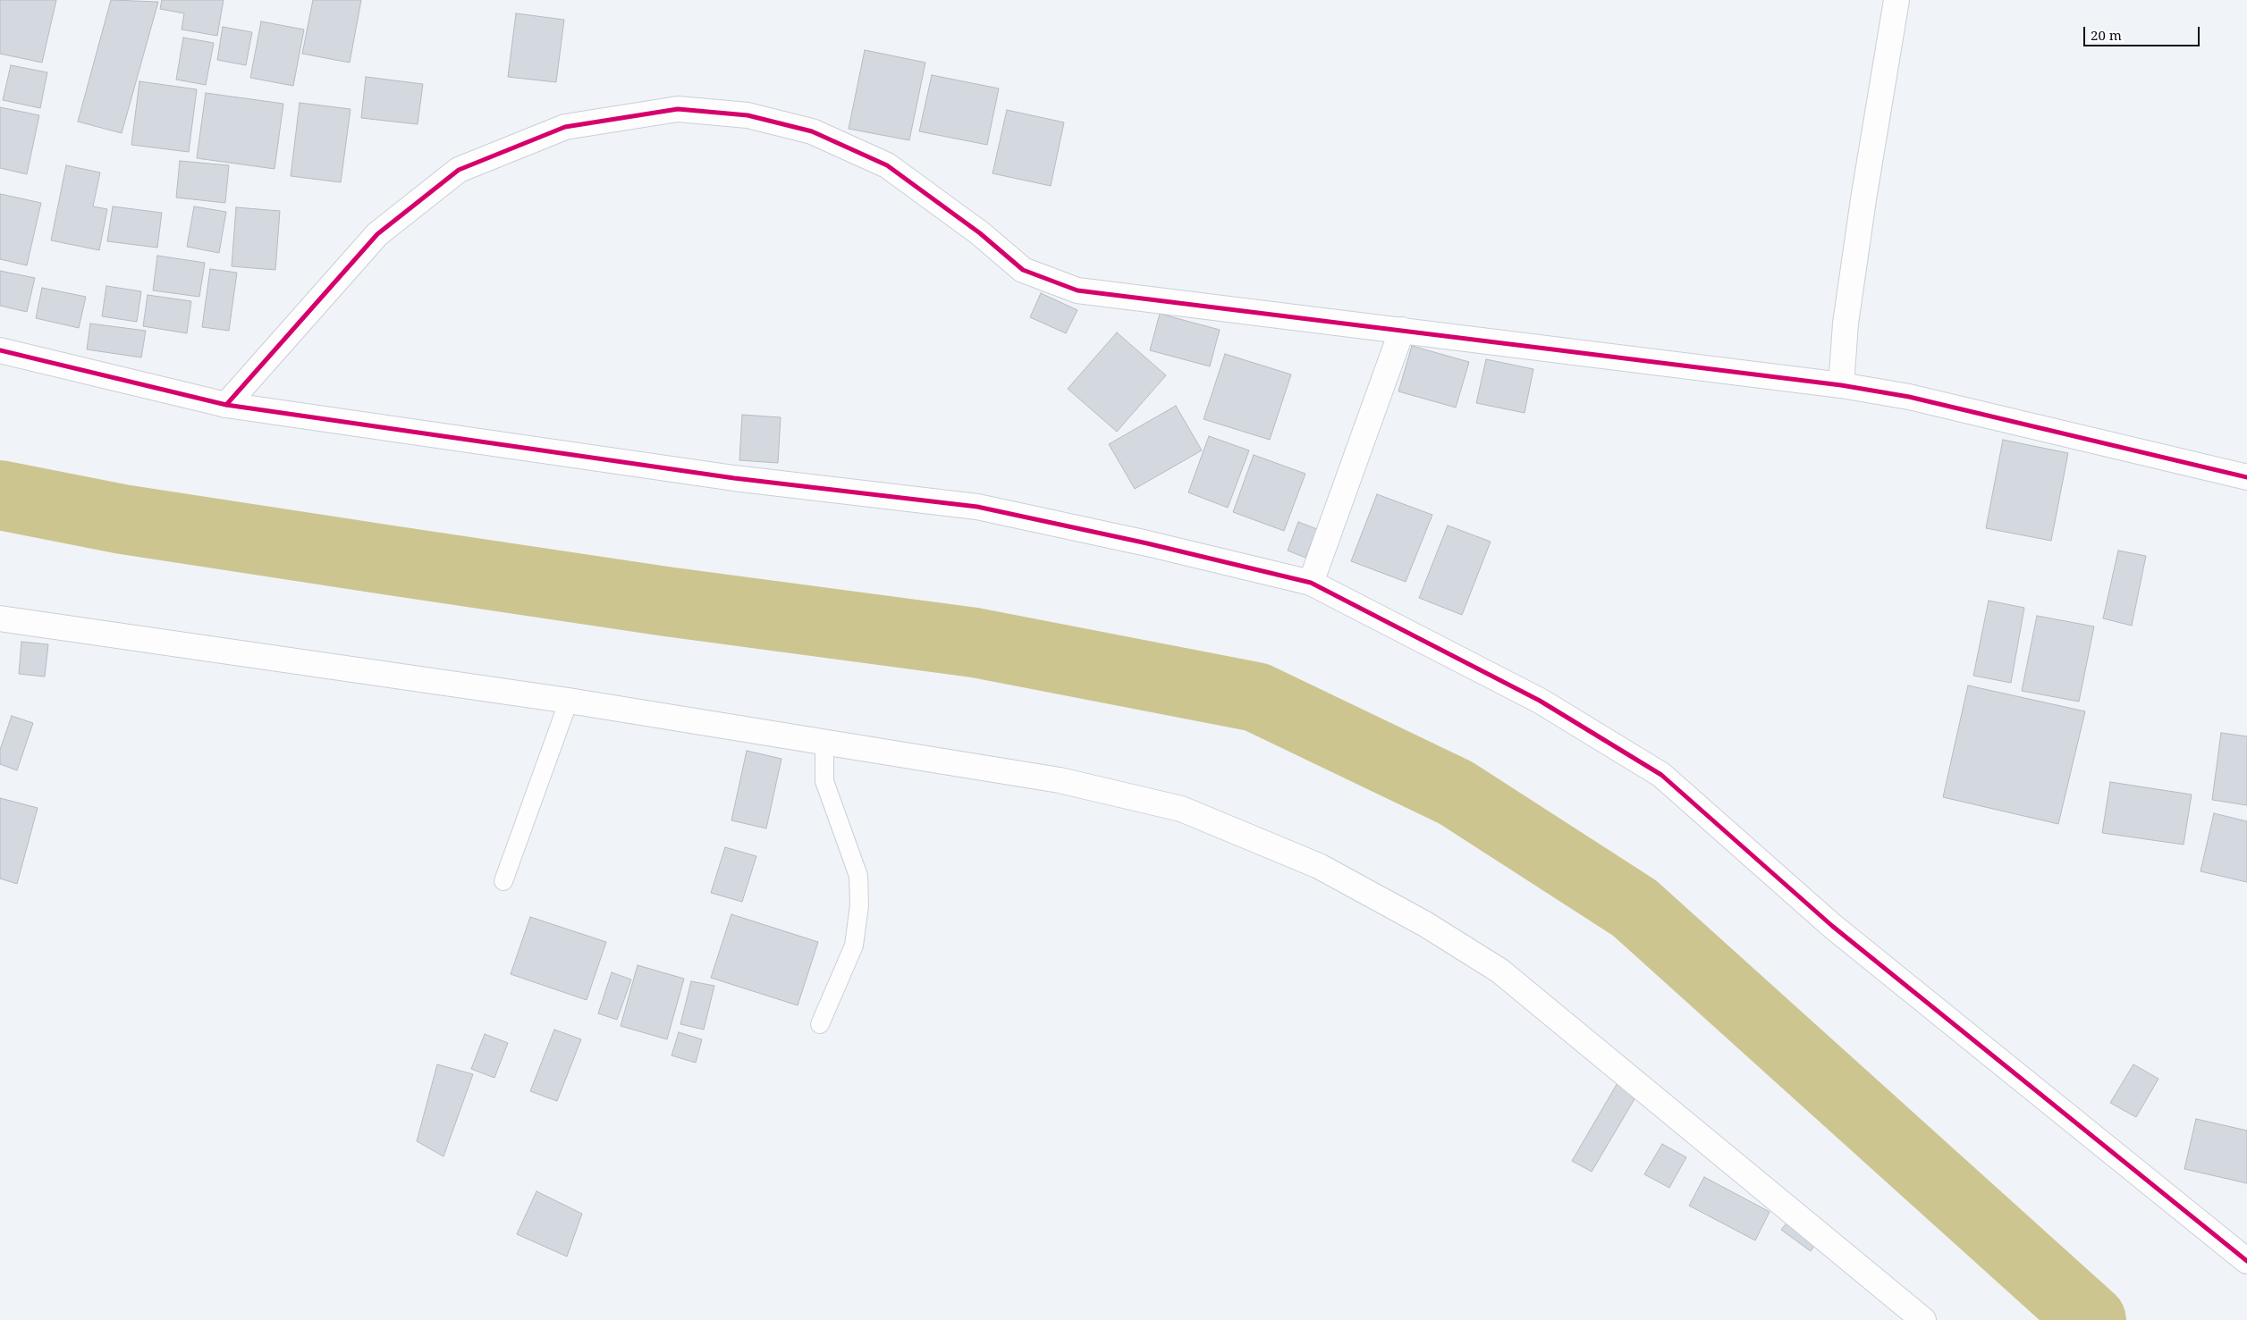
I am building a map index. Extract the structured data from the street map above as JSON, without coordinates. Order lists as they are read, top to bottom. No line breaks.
{"scale_bar":"20 m"}
